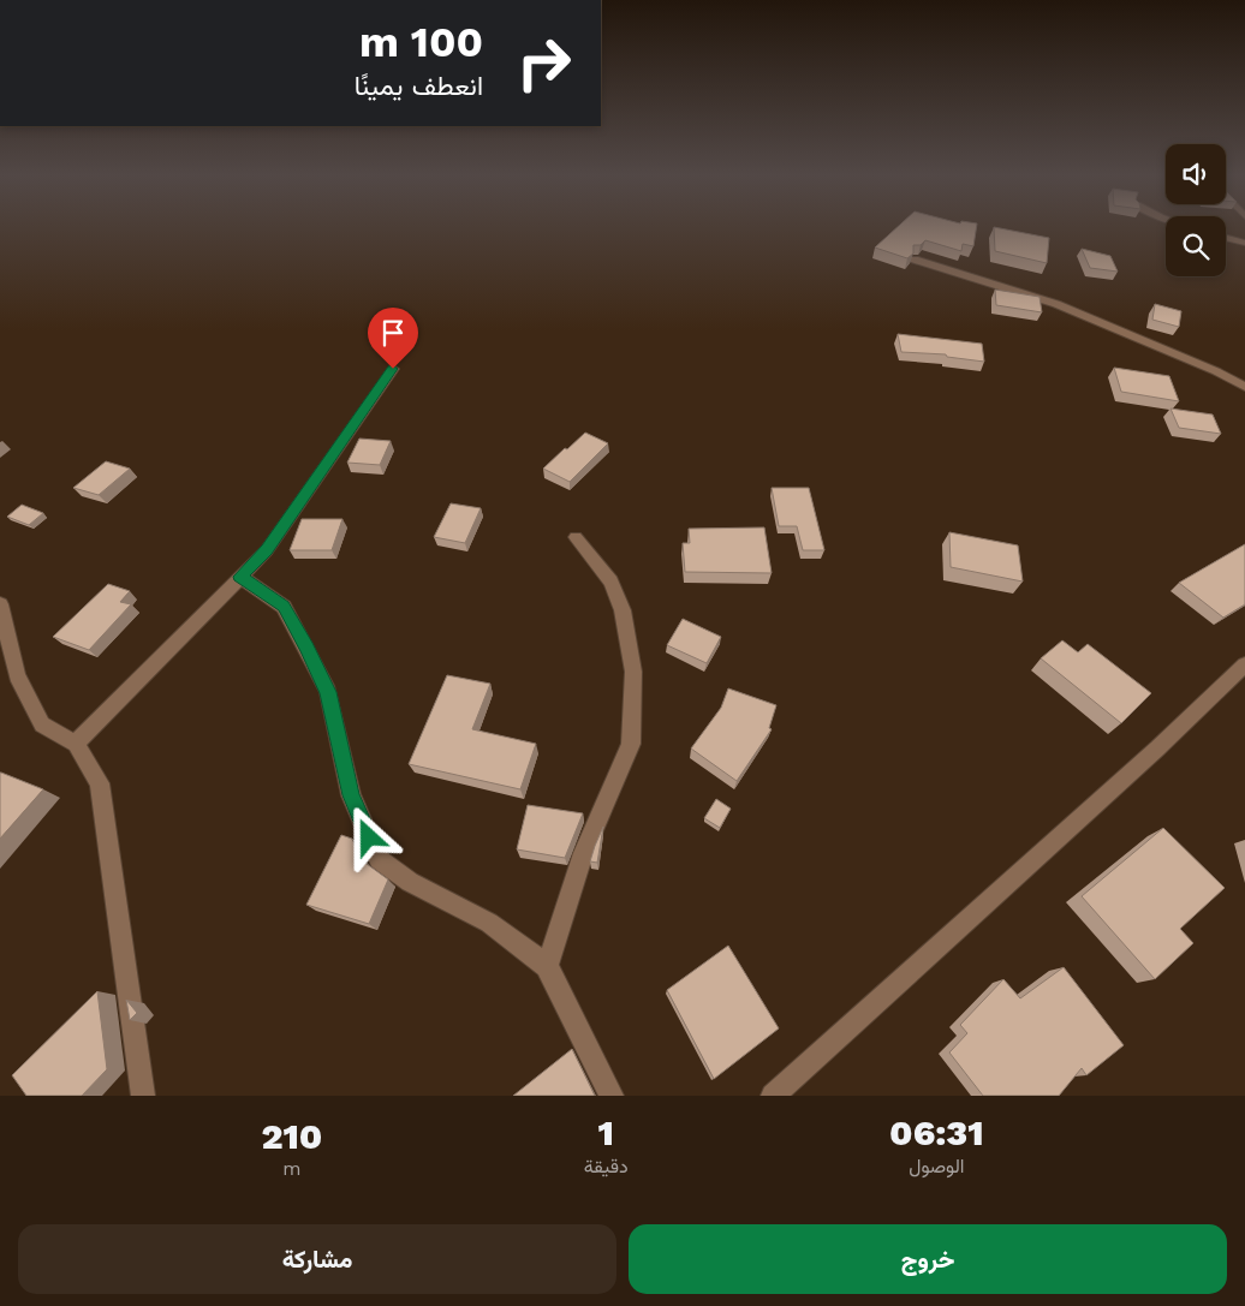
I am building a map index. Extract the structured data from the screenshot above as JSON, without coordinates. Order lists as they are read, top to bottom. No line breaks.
{"page":{"turn":["100 m","انعطف يمينًا"],"eta":["06:31","الوصول","1","دقيقة","210","m"],"buttons":["خروج","مشاركة"]}}
